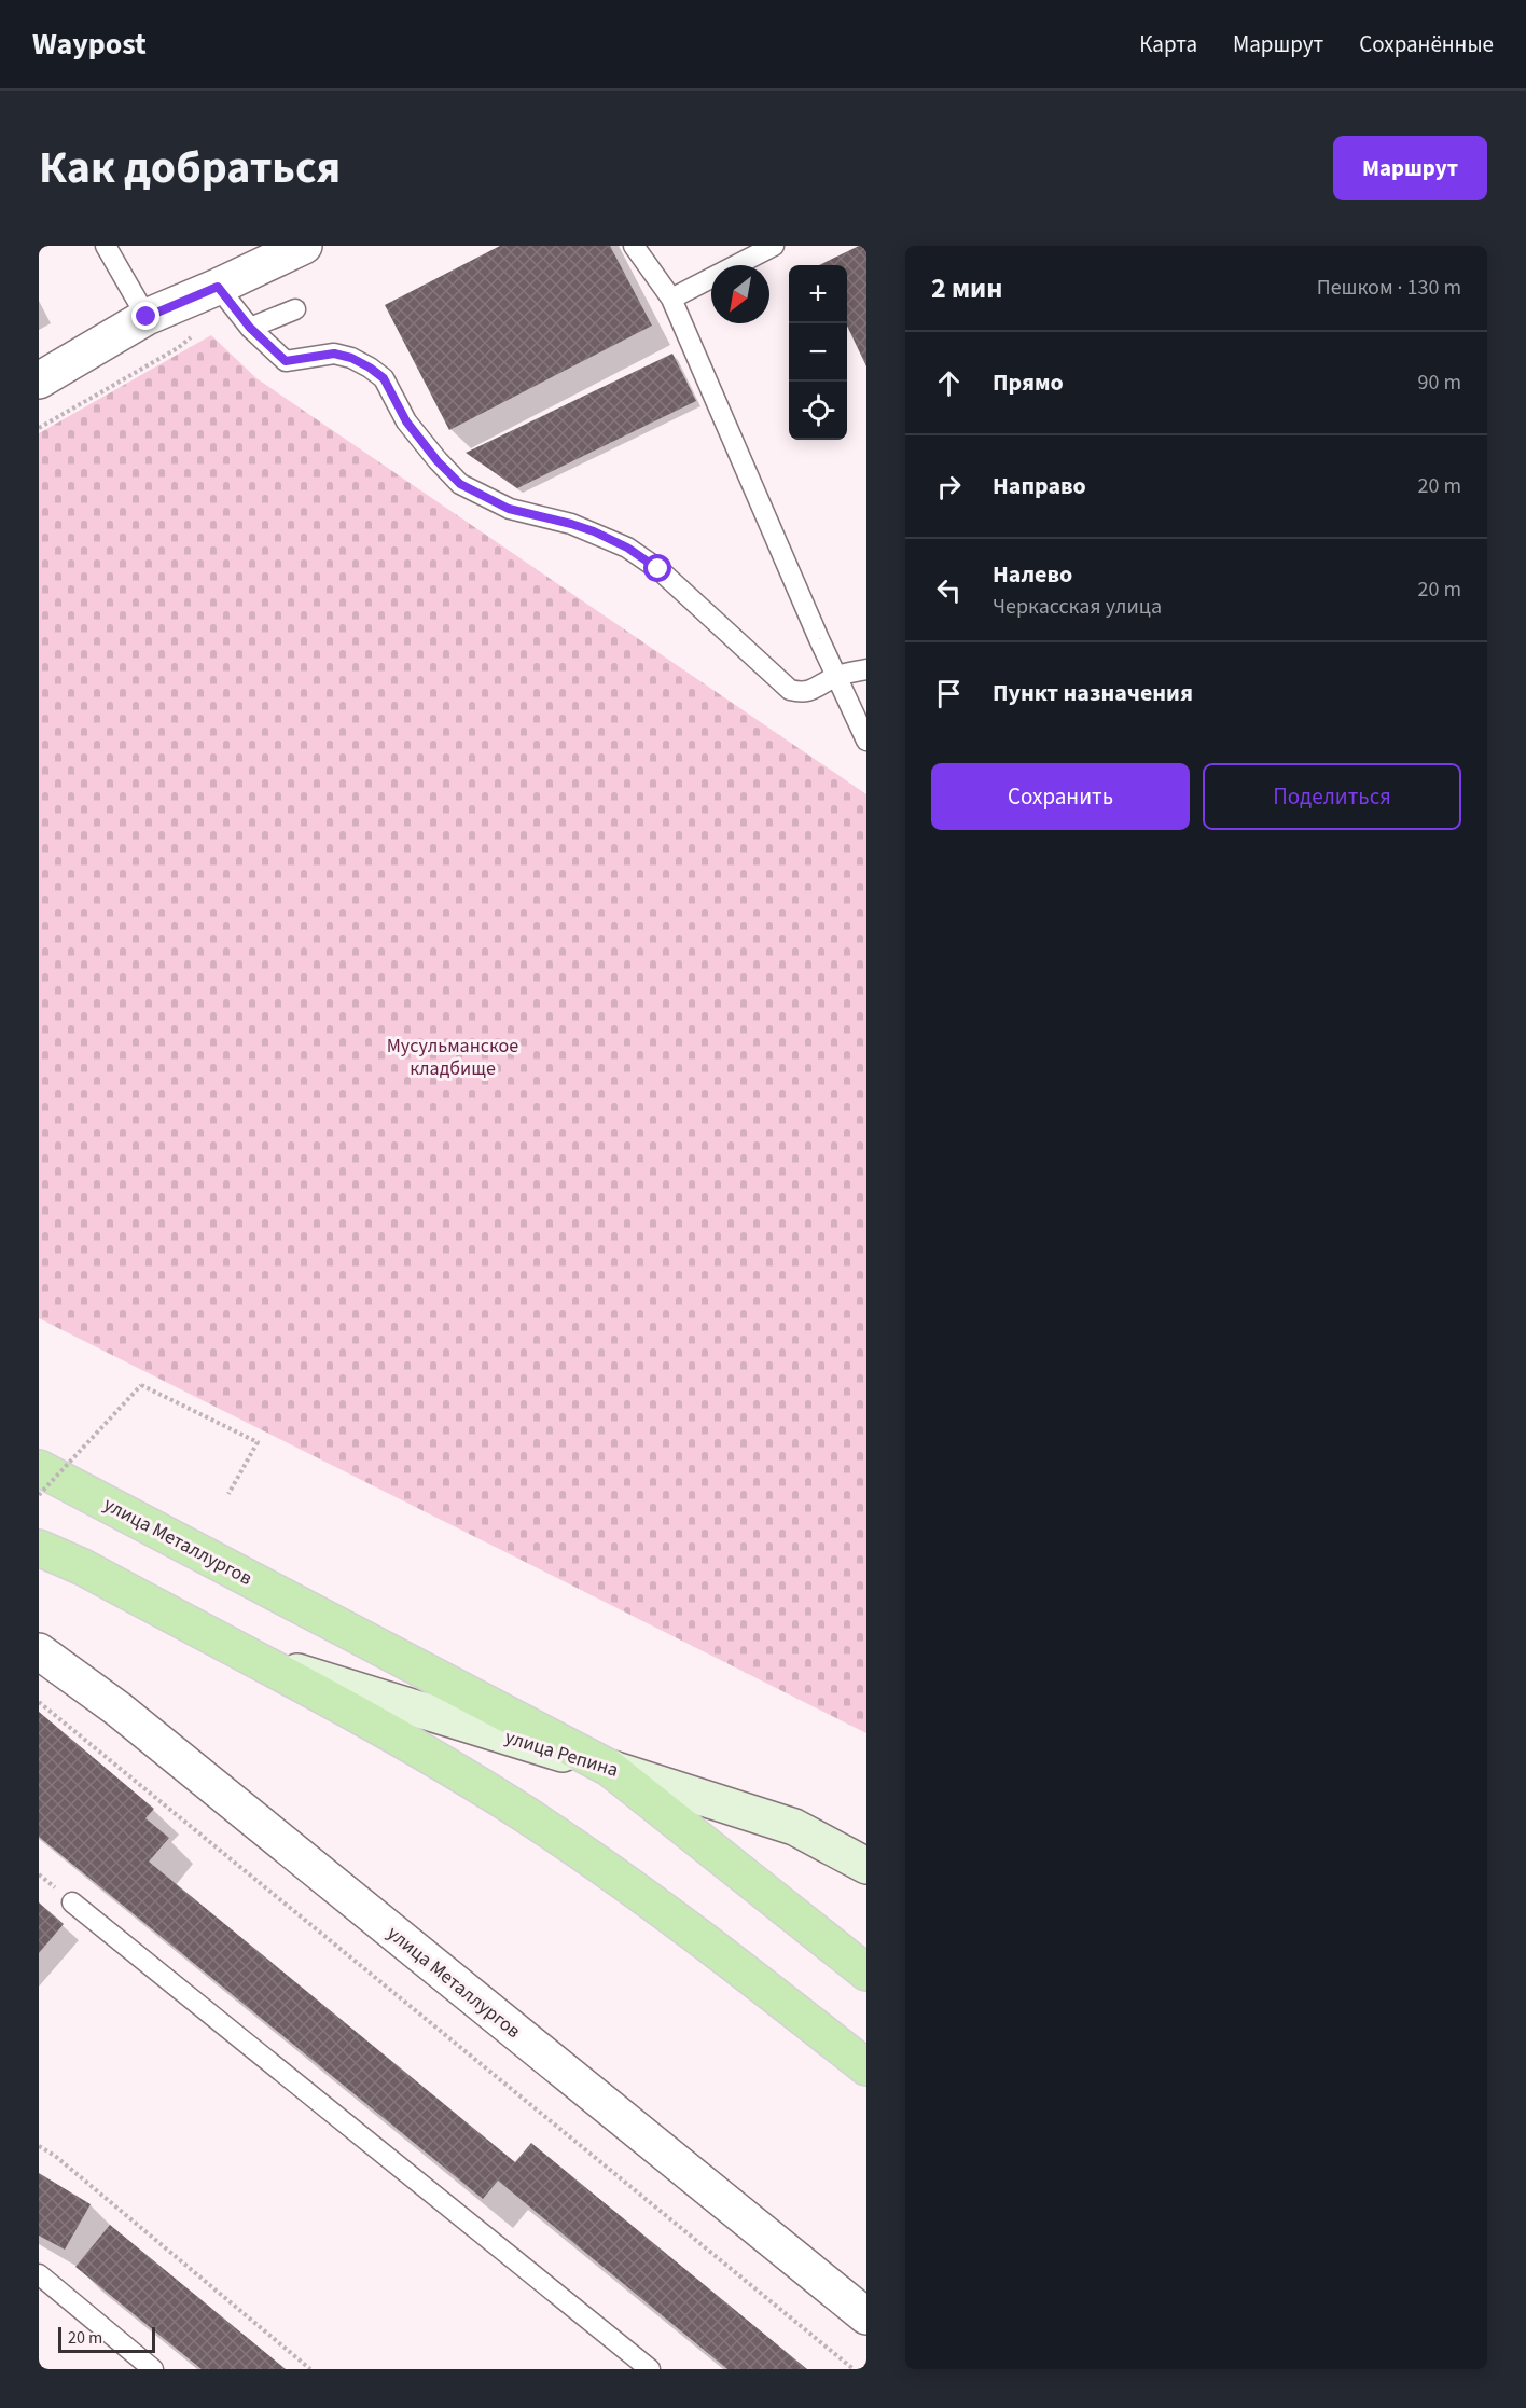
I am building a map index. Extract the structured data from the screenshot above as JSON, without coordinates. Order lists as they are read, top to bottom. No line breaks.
{"streets":{"main road":["улица Металлургов","улица Репина"]},"crossings":[["улица Металлургов","улица Репина"]],"parks":["Мусульманское кладбище"],"scale_bar":"20 m","north":"bottom left","page":{"header":"Waypost","nav":["Карта","Маршрут","Сохранённые"],"title":"Как добраться","buttons":["Маршрут",["Сохранить","Поделиться"]],"heading":["2 мин","Пешком · 130 m"],"map_buttons":["+","−"],"list":[["Прямо","90 m"],["Направо","20 m"],["Налево","Черкасская улица","20 m"],"Пункт назначения"],"scale":"20 m"}}
